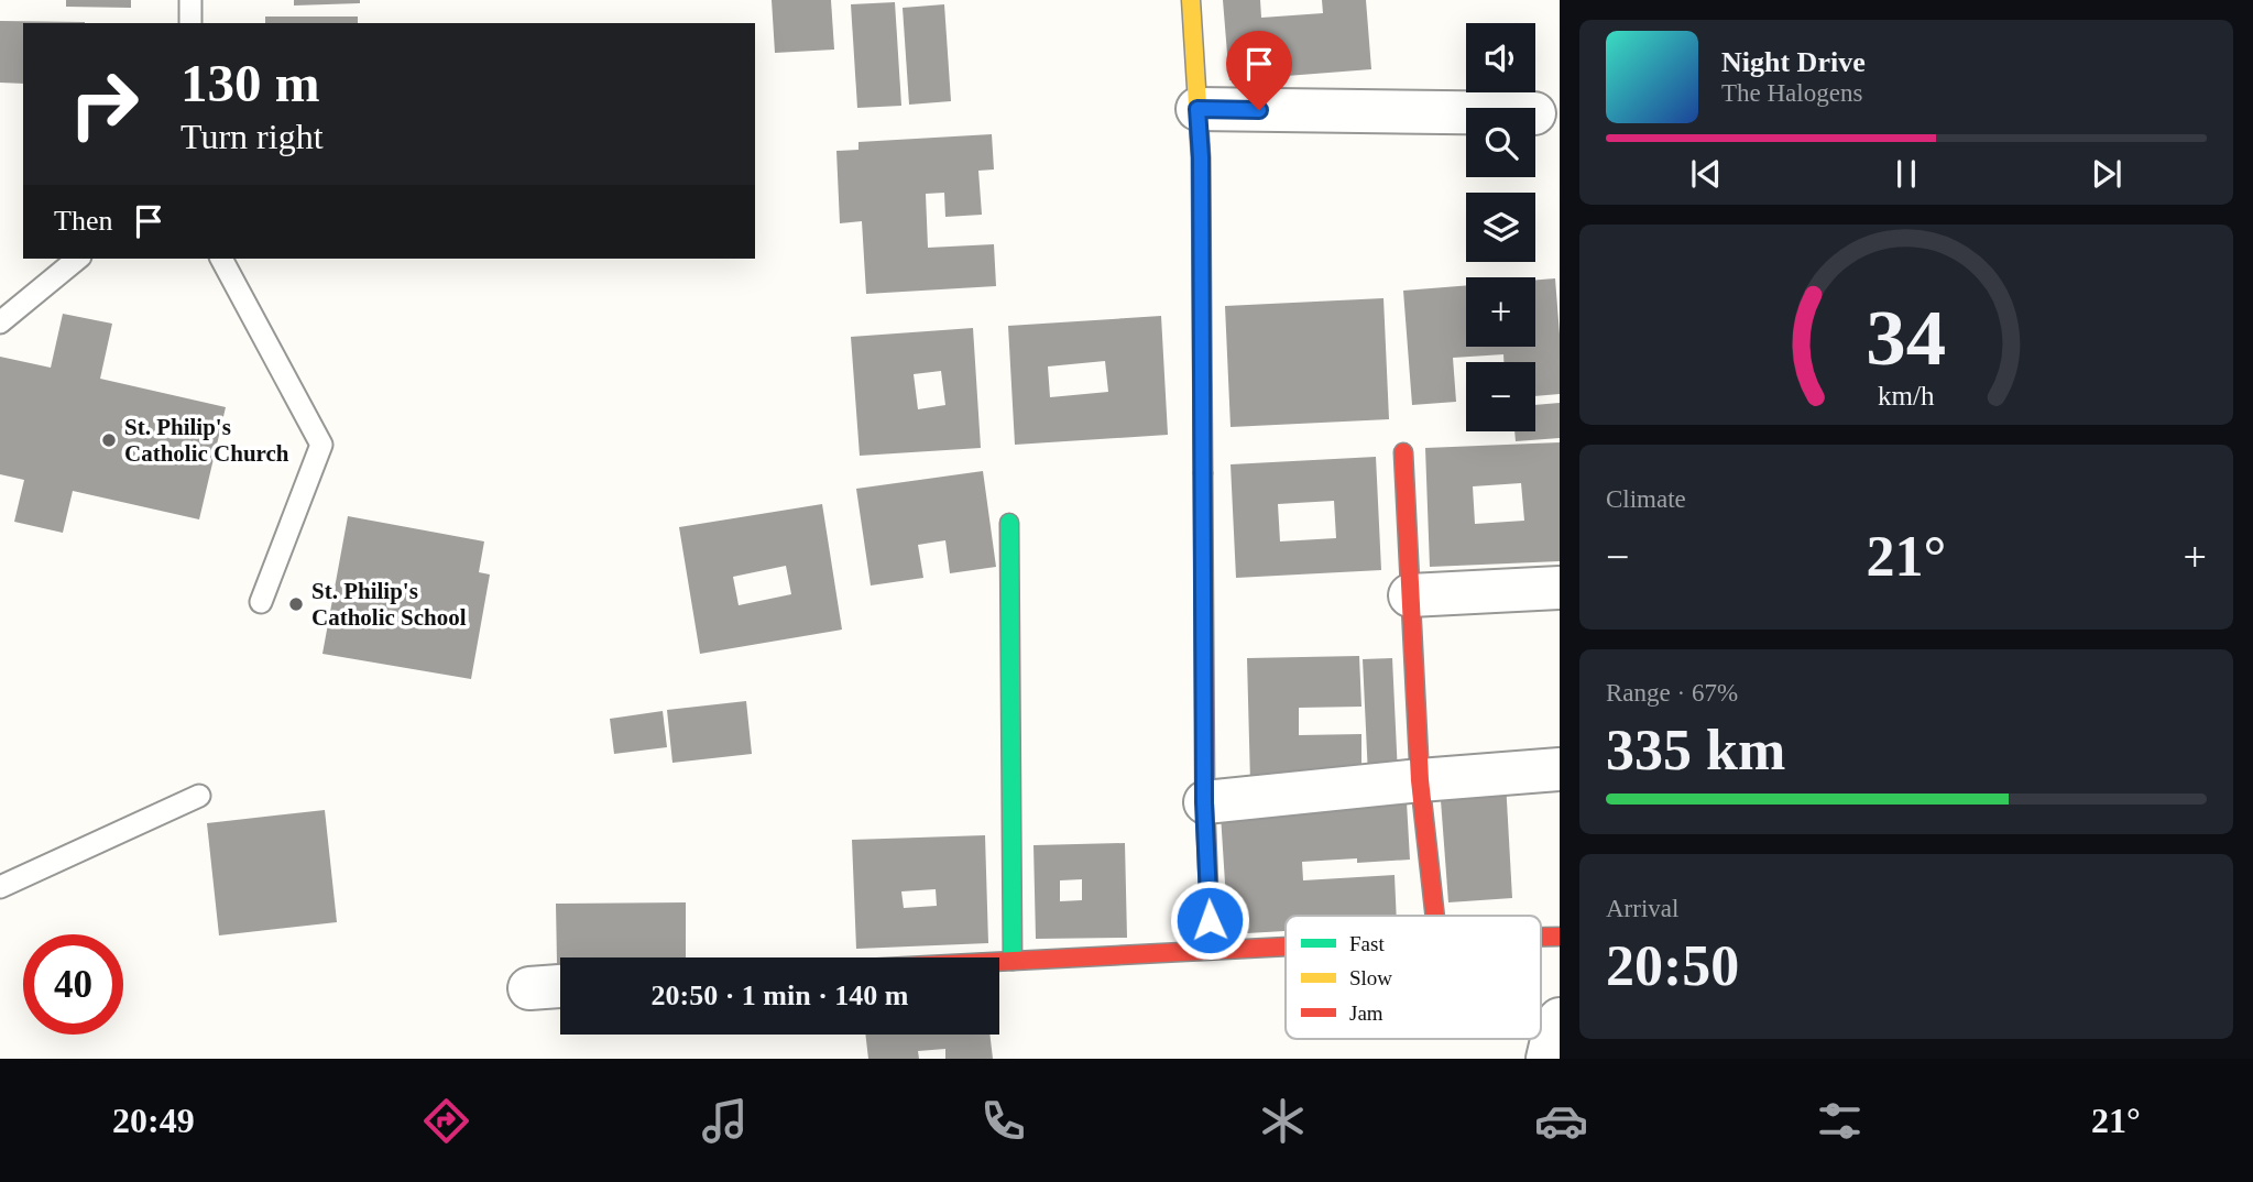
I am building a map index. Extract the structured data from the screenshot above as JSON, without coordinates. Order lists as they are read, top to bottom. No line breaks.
{"places":["St. Philip's Catholic Church","St. Philip's Catholic School"],"legend":["Fast","Slow","Jam"],"page":{"map_buttons":["+","−"],"turn":["130 m","Turn right"],"song":["Night Drive","The Halogens"],"then":"Then","tile":["Climate",["Range · 67%","335 km"],["Arrival","20:50"]],"heat":["−","21°","+"],"limit":"40","trip":"20:50 · 1 min · 140 m","tabs":["20:49","21°"],"gauge":["34","km/h"]}}
